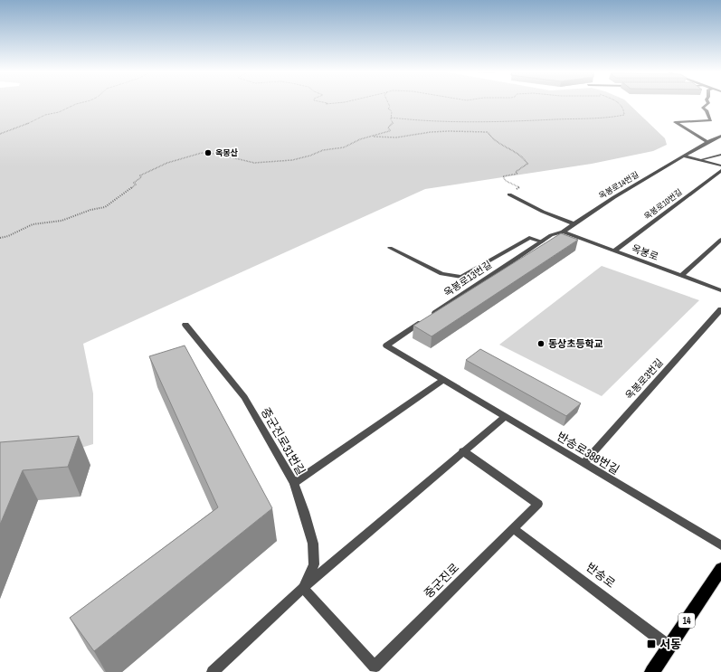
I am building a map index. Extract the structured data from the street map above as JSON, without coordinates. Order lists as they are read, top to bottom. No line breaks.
{"streets":{"main road":["14"],"street":["옥봉로14번길","옥봉로10번길","옥봉로","옥봉로13번길","옥봉로3번길","중군진로31번길","반송로388번길","반송로","중군진로"]},"crossings":[["옥봉로14번길","옥봉로"],["옥봉로14번길","옥봉로13번길"],["옥봉로10번길","옥봉로"],["옥봉로","옥봉로13번길"],["옥봉로13번길","반송로388번길"],["옥봉로3번길","반송로388번길"],["중군진로31번길","중군진로"],["반송로","중군진로"],["반송로","14"]],"places":{"other":["옥봉산","동상초등학교"],"transit":["서동"]}}
